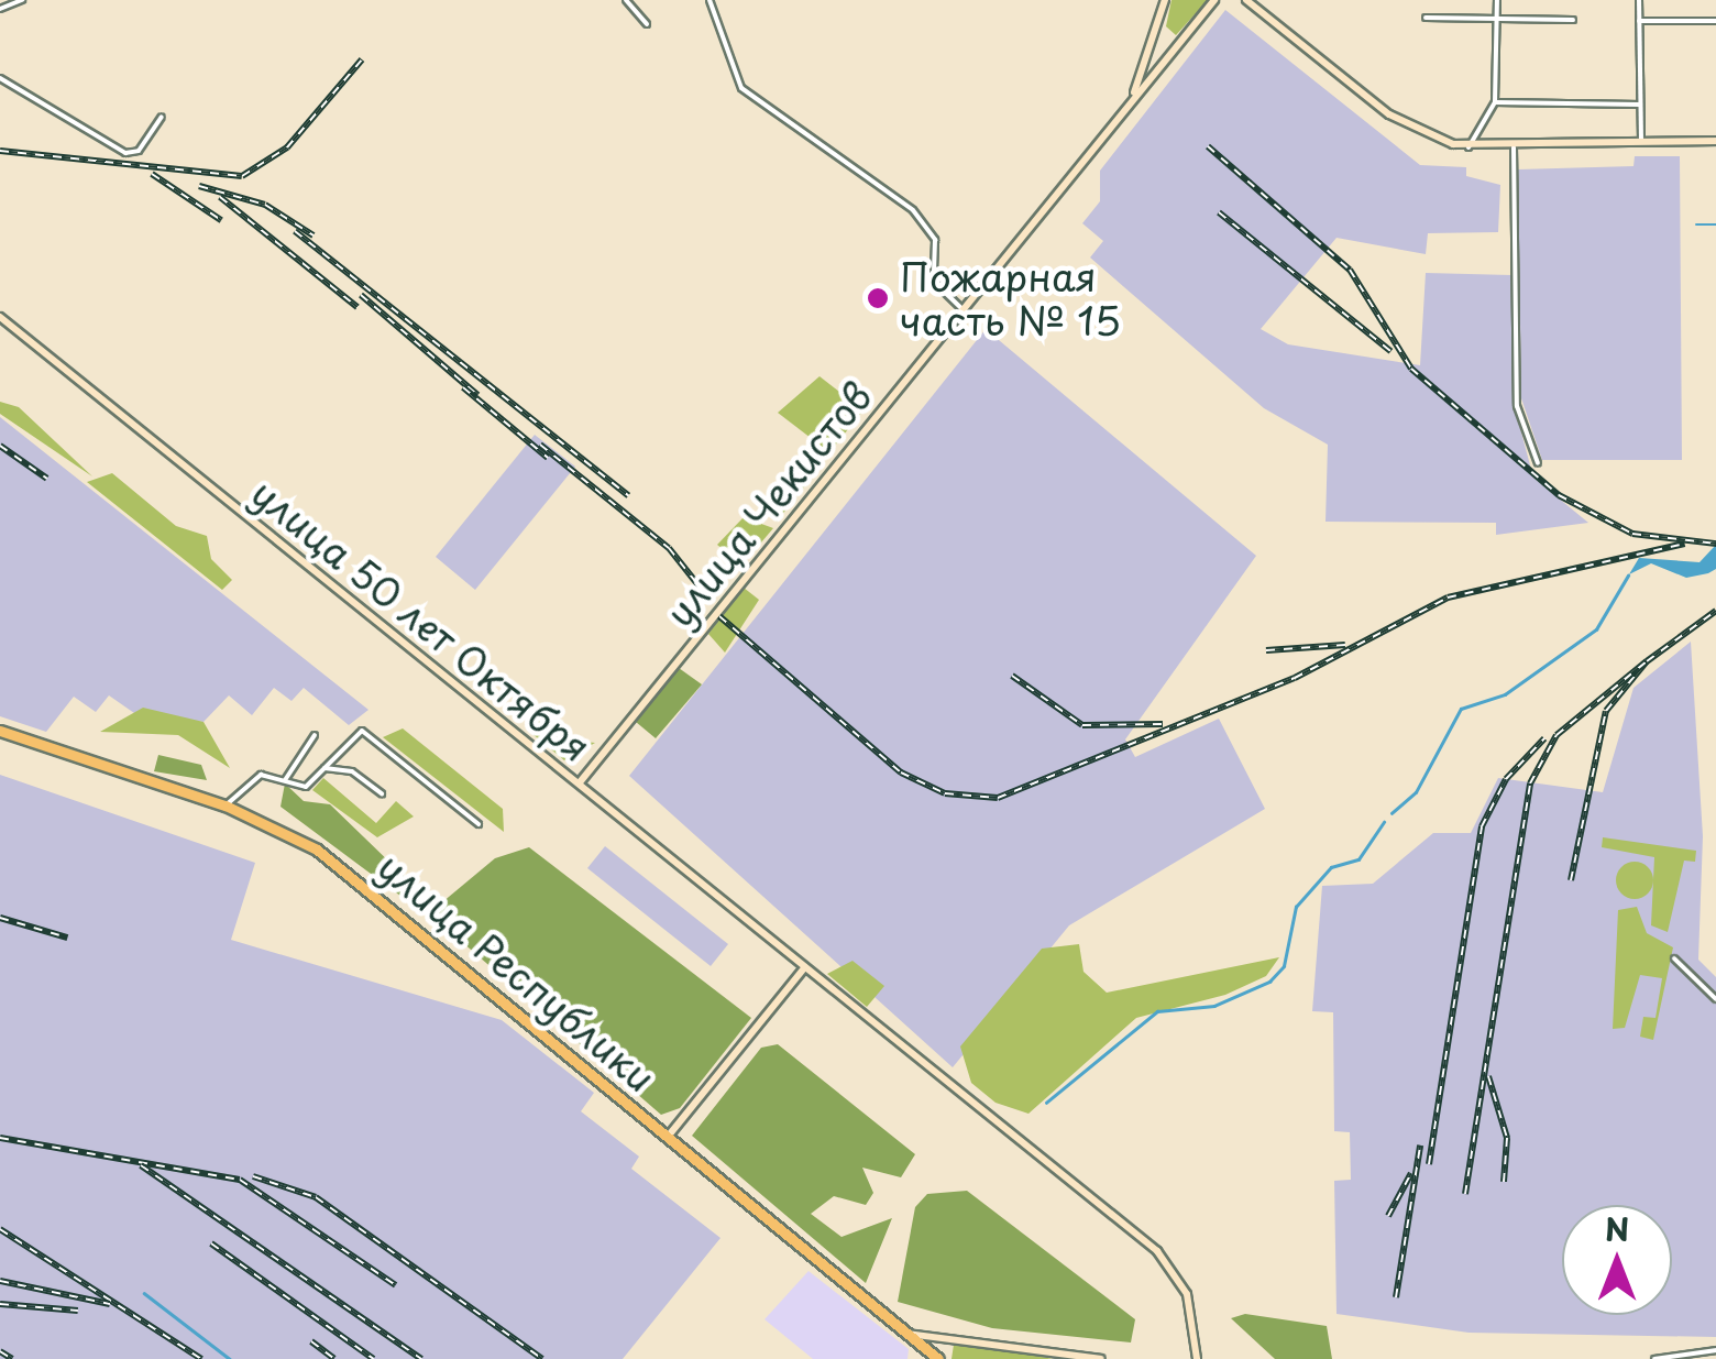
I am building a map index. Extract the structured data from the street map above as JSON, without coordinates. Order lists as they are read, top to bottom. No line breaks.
{"streets":{"main road":["улица Чекистов","улица 50 лет Октября","улица Республики"]},"crossings":[["улица Чекистов","улица 50 лет Октября"]],"places":["Пожарная часть № 15"],"north":"top"}
